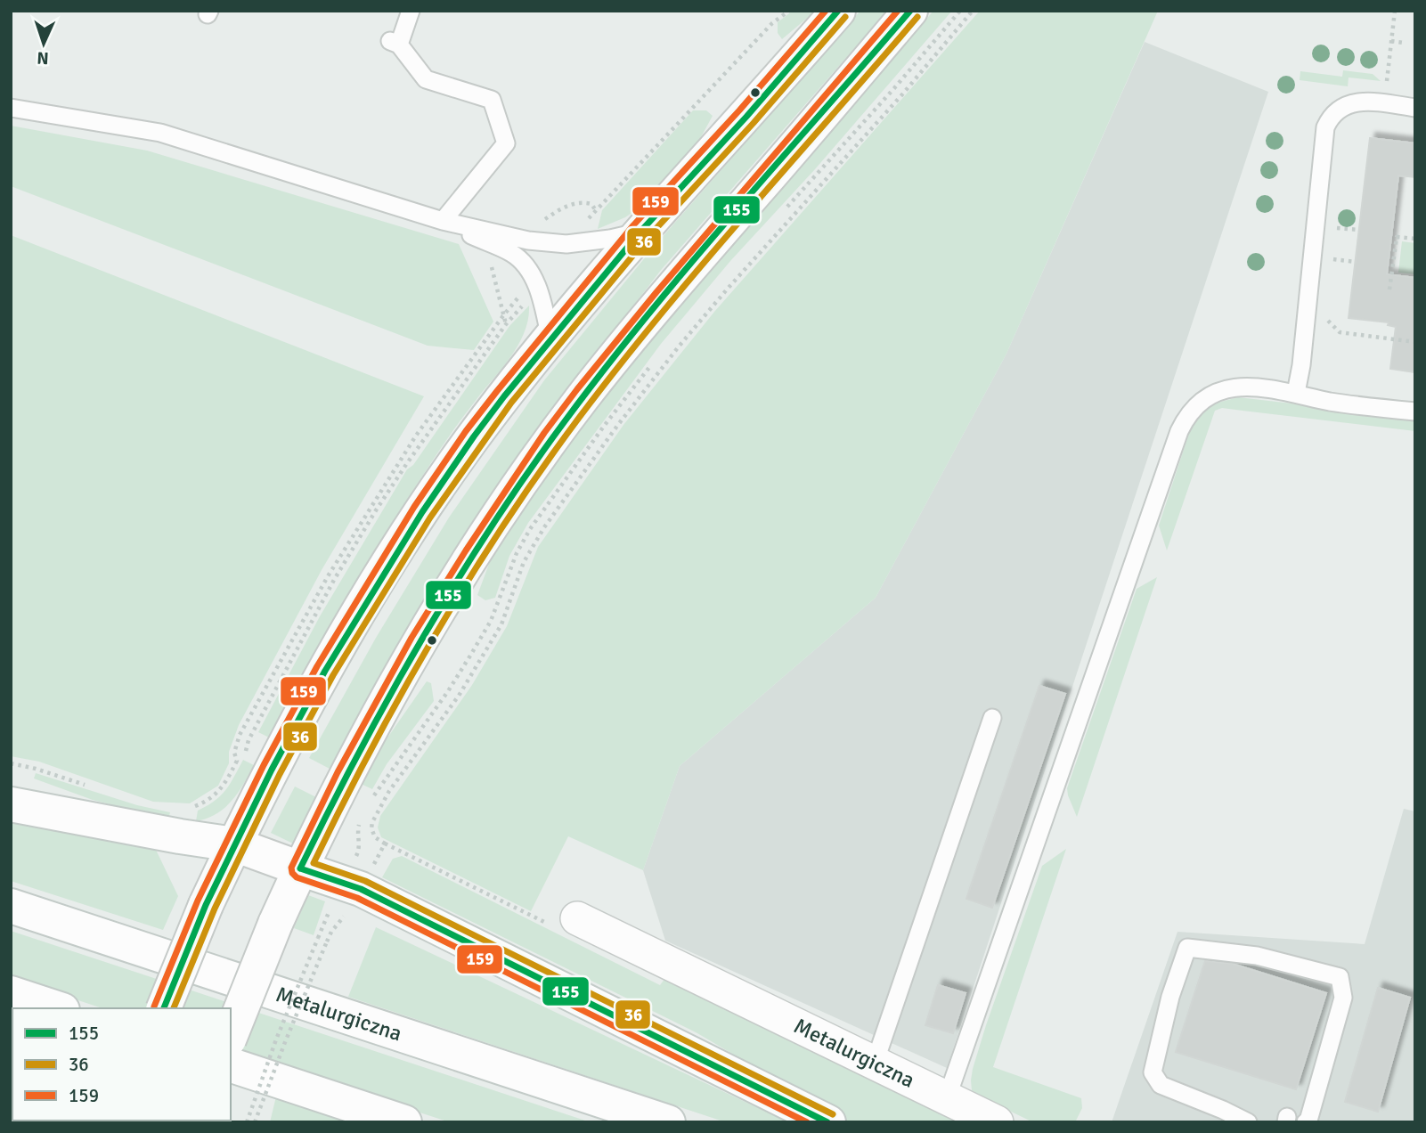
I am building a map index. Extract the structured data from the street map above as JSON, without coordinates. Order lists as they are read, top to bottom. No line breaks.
{"streets":{"street":["Metalurgiczna"]},"lines":["transit line 155","transit line 159","transit line 36"],"legend":["155","36","159"],"north":"bottom"}
